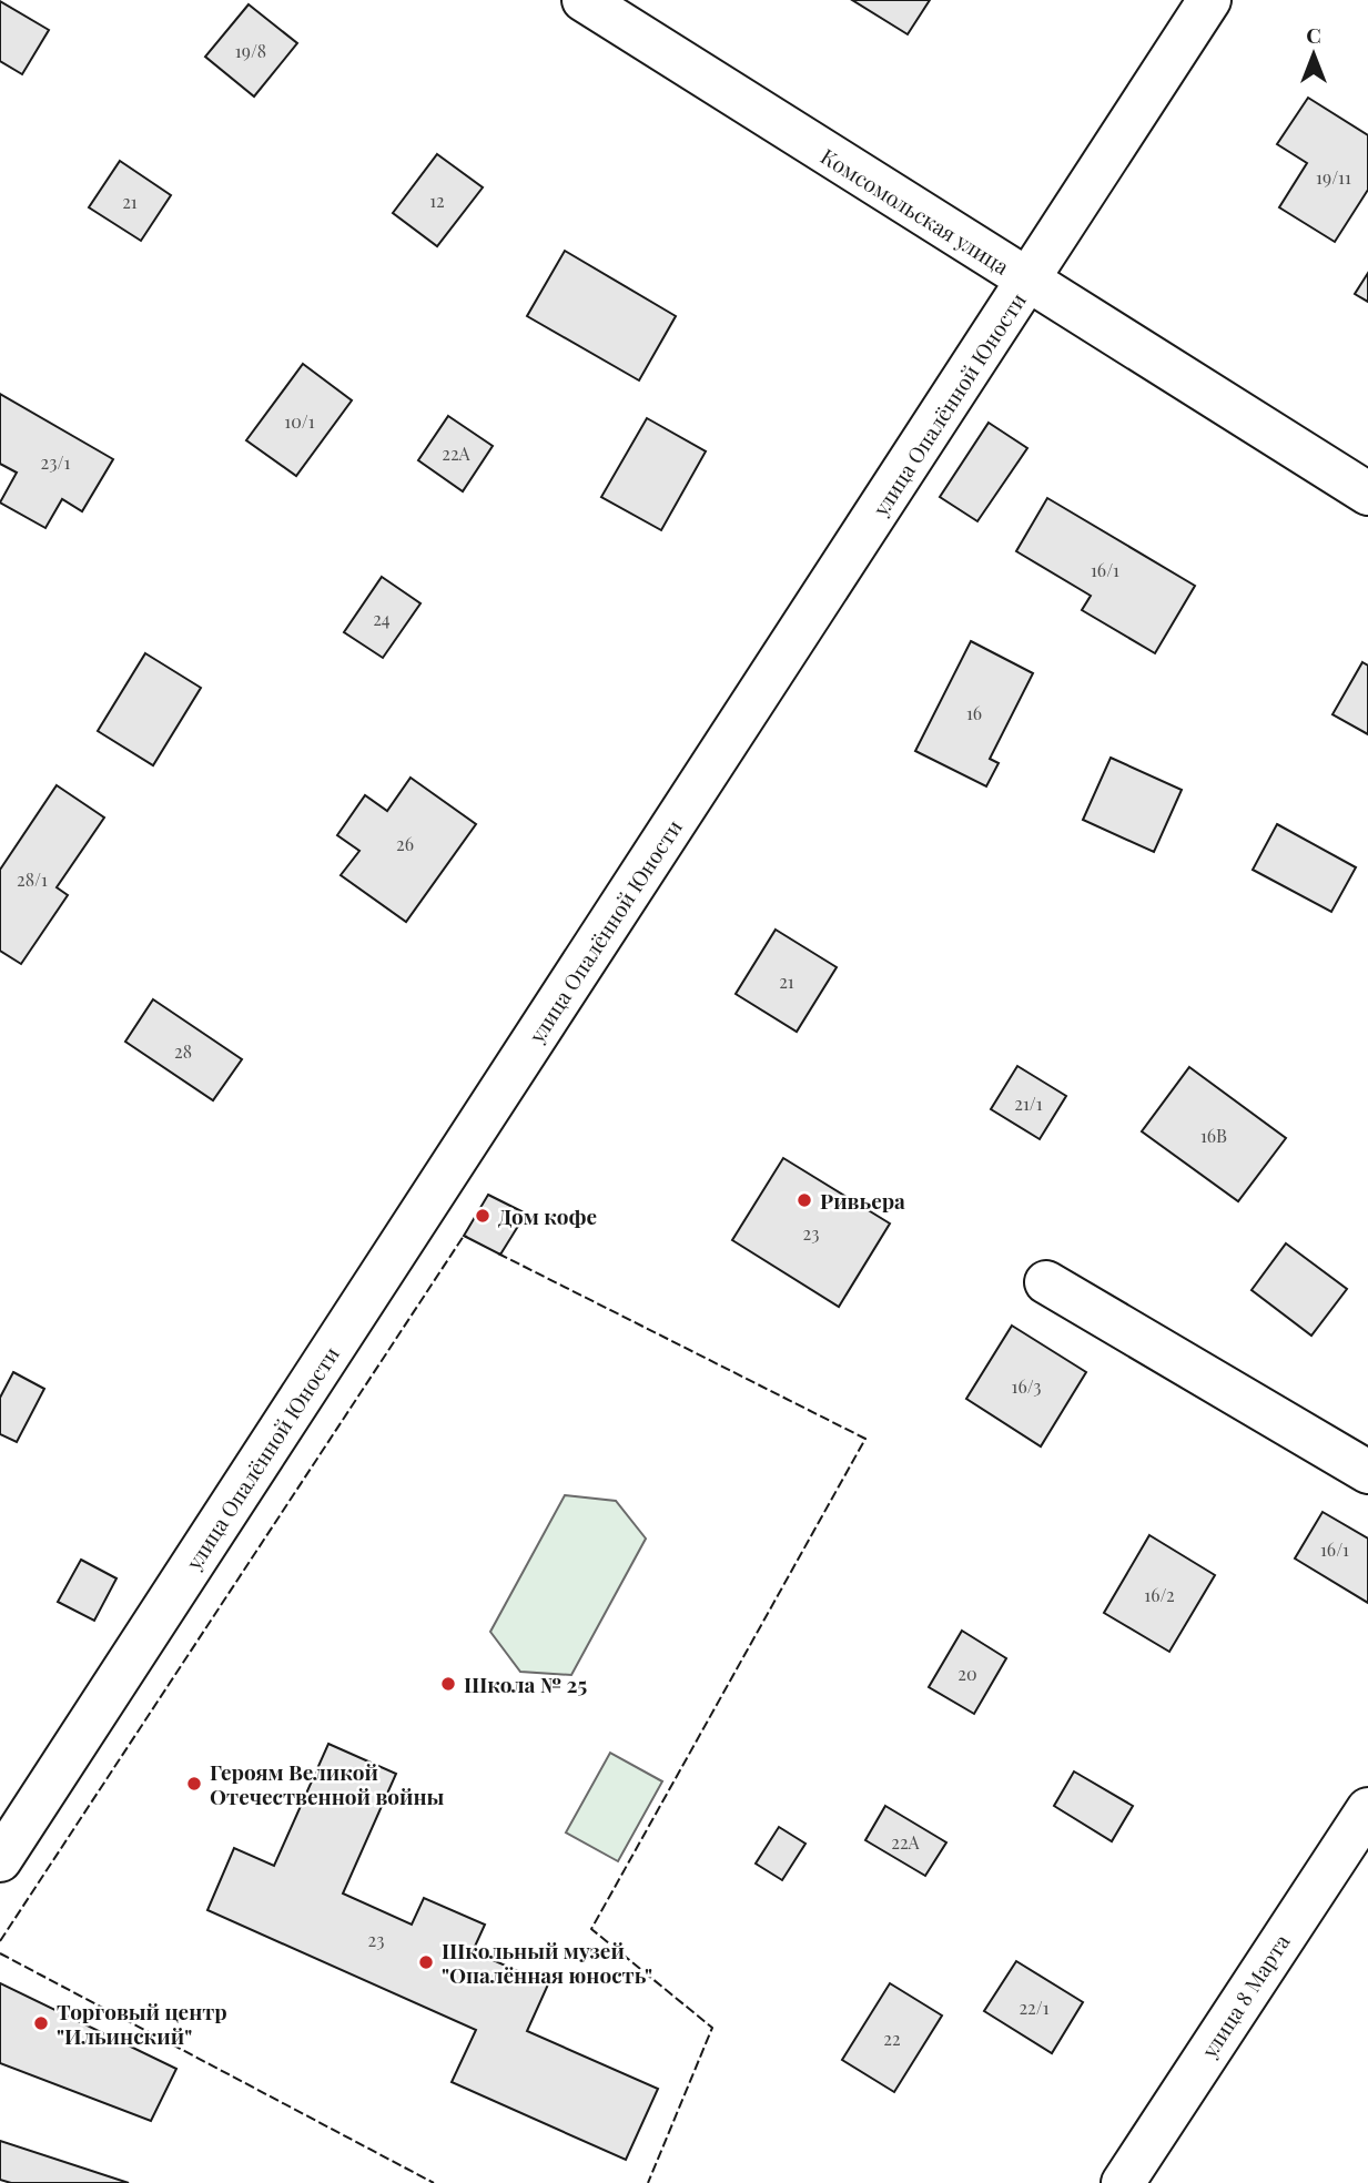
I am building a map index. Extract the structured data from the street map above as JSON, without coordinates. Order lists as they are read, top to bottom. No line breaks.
{"streets":{"street":["Комсомольская улица","улица Опалённой Юности","улица 8 Марта"]},"crossings":[["Комсомольская улица","улица Опалённой Юности"]],"places":["Ривьера","Дом кофе","Школа № 25","Героям Великой Отечественной войны","Школьный музей \"Опалённая юность\"","Торговый центр \"Ильинский\""],"house_numbers":["19/8","19/11","12","21","10/1","22А","23/1","16/1","24","16","26","28/1","21","28","21/1","16В","23","16/3","16/1","16/2","20","22А","23","22/1","22"],"north":"top"}
